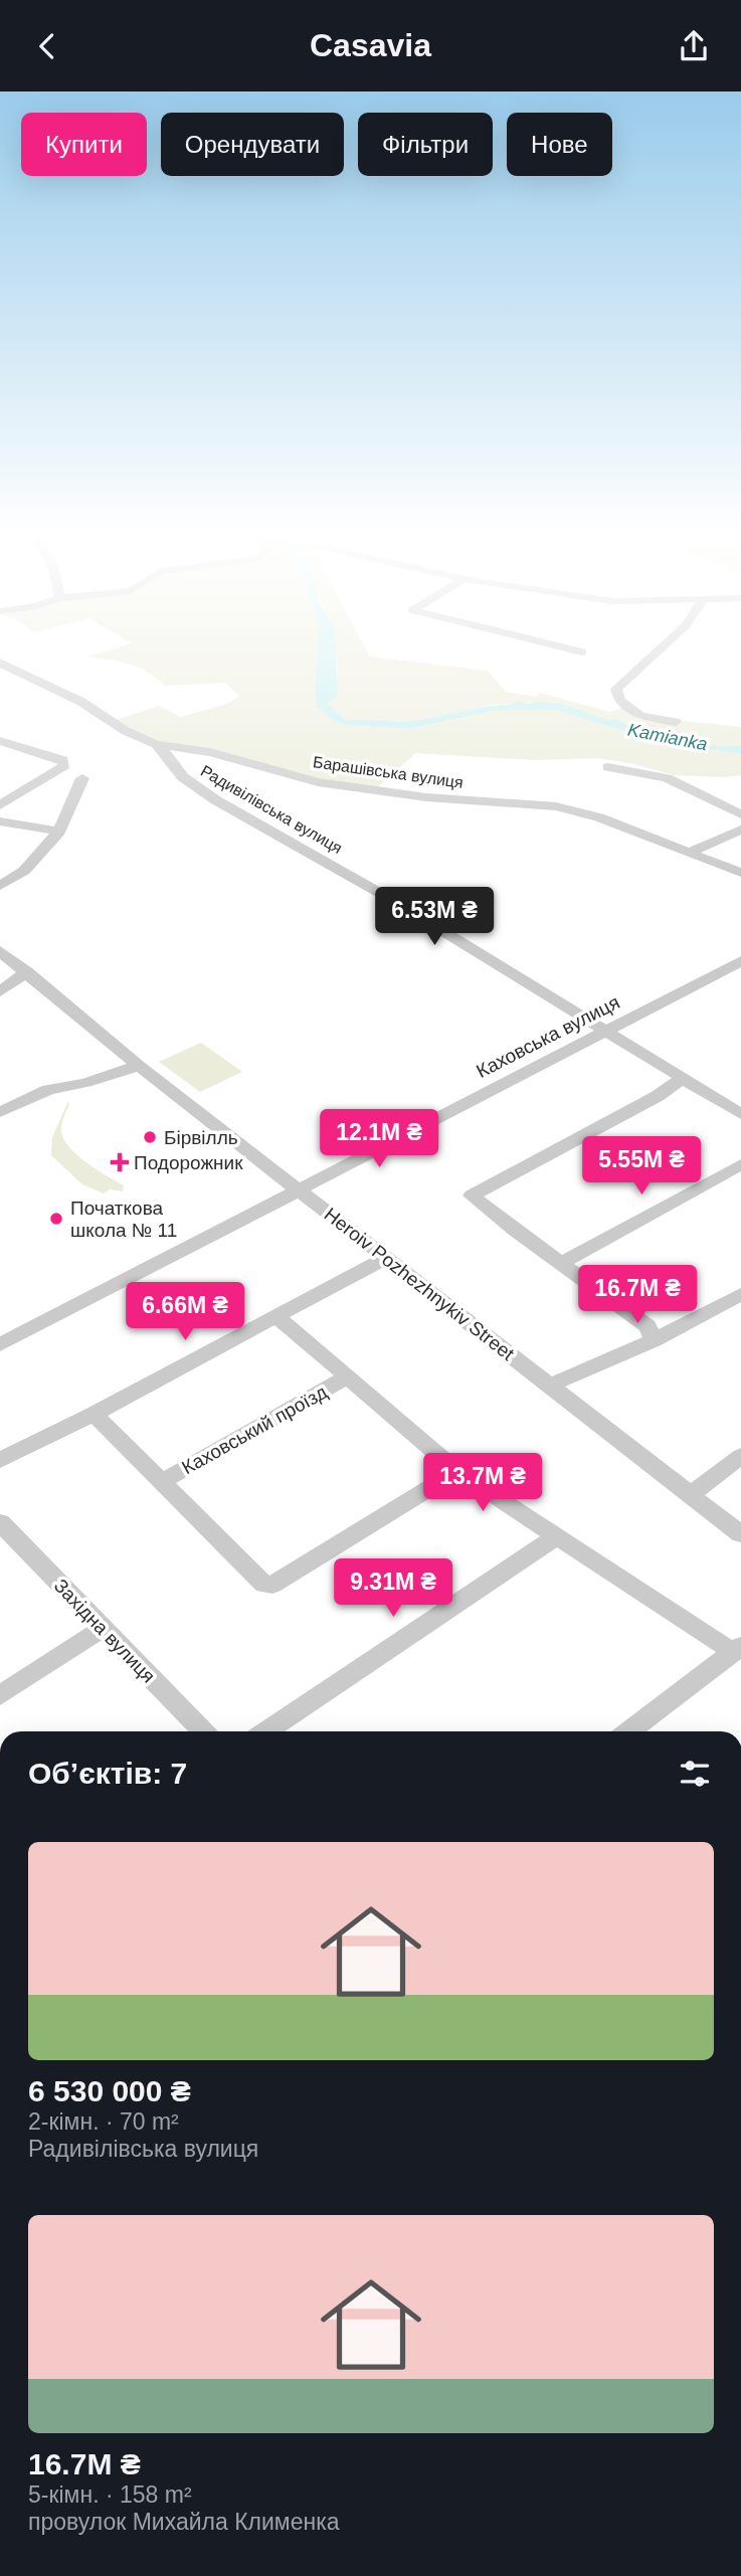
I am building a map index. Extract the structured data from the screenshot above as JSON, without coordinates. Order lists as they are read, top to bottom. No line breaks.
{"streets":{"street":["Барашівська вулиця","Радивілівська вулиця","Каховська вулиця","Heroiv Pozhezhnykiv Street","Каховський проїзд","Західна вулиця"]},"crossings":[["Барашівська вулиця","Радивілівська вулиця"],["Радивілівська вулиця","Каховська вулиця"],["Каховська вулиця","Heroiv Pozhezhnykiv Street"]],"water":["Kamianka"],"places":{"other":["Бірвілль","Початкова школа № 11"],"health":["Подорожник"]},"page":{"header":"Casavia","chip":["Купити","Орендувати","Фільтри","Нове"],"price":["6.53M ₴","12.1M ₴","5.55M ₴","16.7M ₴","6.66M ₴","13.7M ₴","9.31M ₴"],"heading":"Об’єктів: 7","list":[{"name":"6 530 000 ₴","note":"2-кімн. · 70 m² · Радивілівська вулиця"},{"name":"16.7M ₴","note":"5-кімн. · 158 m² · провулок Михайла Клименка"}]}}
